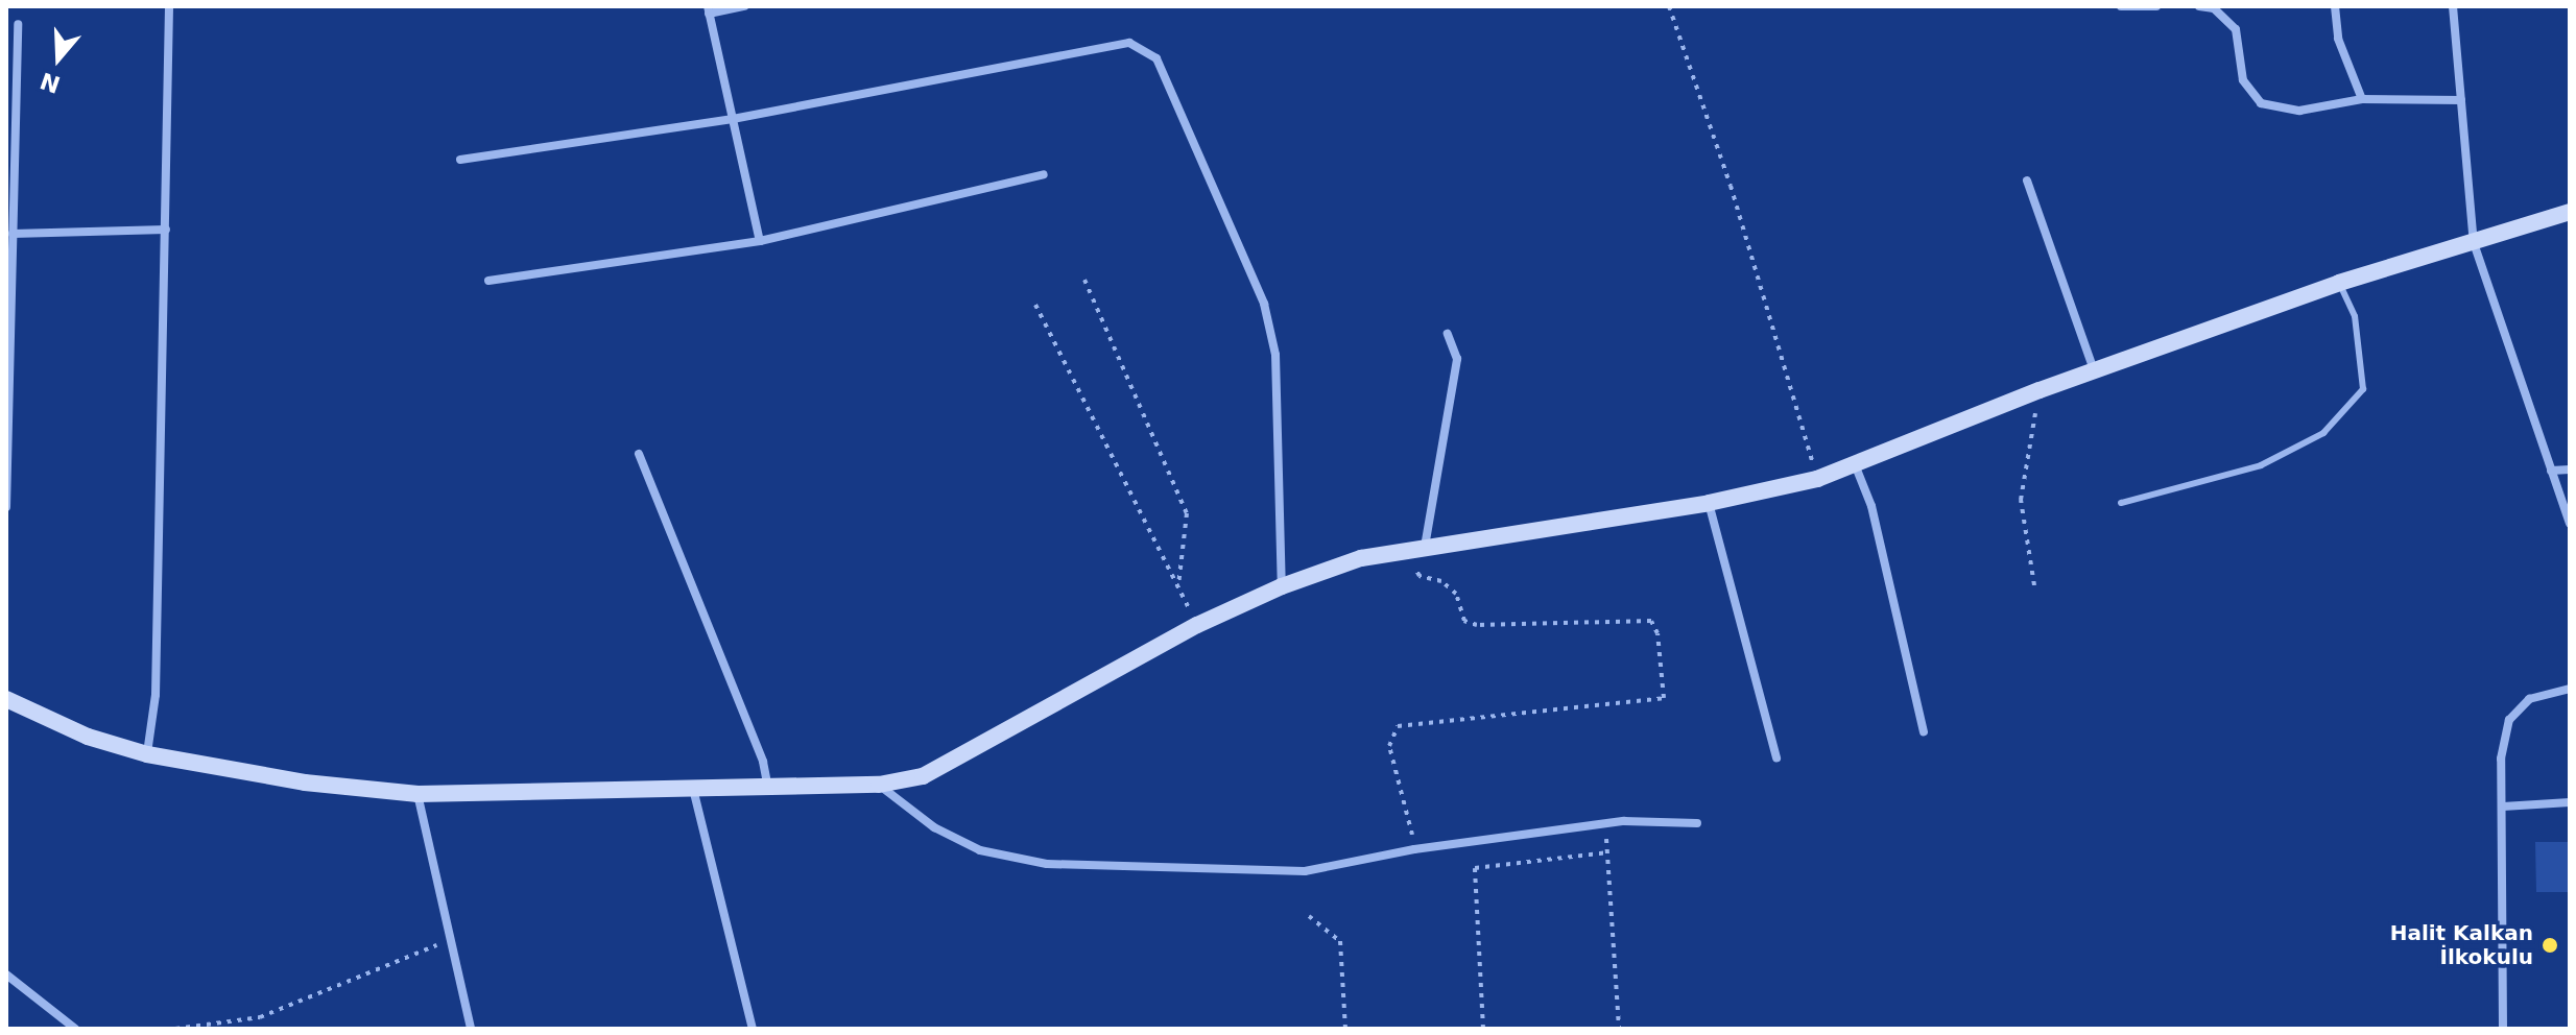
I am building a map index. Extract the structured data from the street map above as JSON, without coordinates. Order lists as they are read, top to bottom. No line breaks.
{"places":["Halit Kalkan İlkokulu"],"north":"bottom"}
